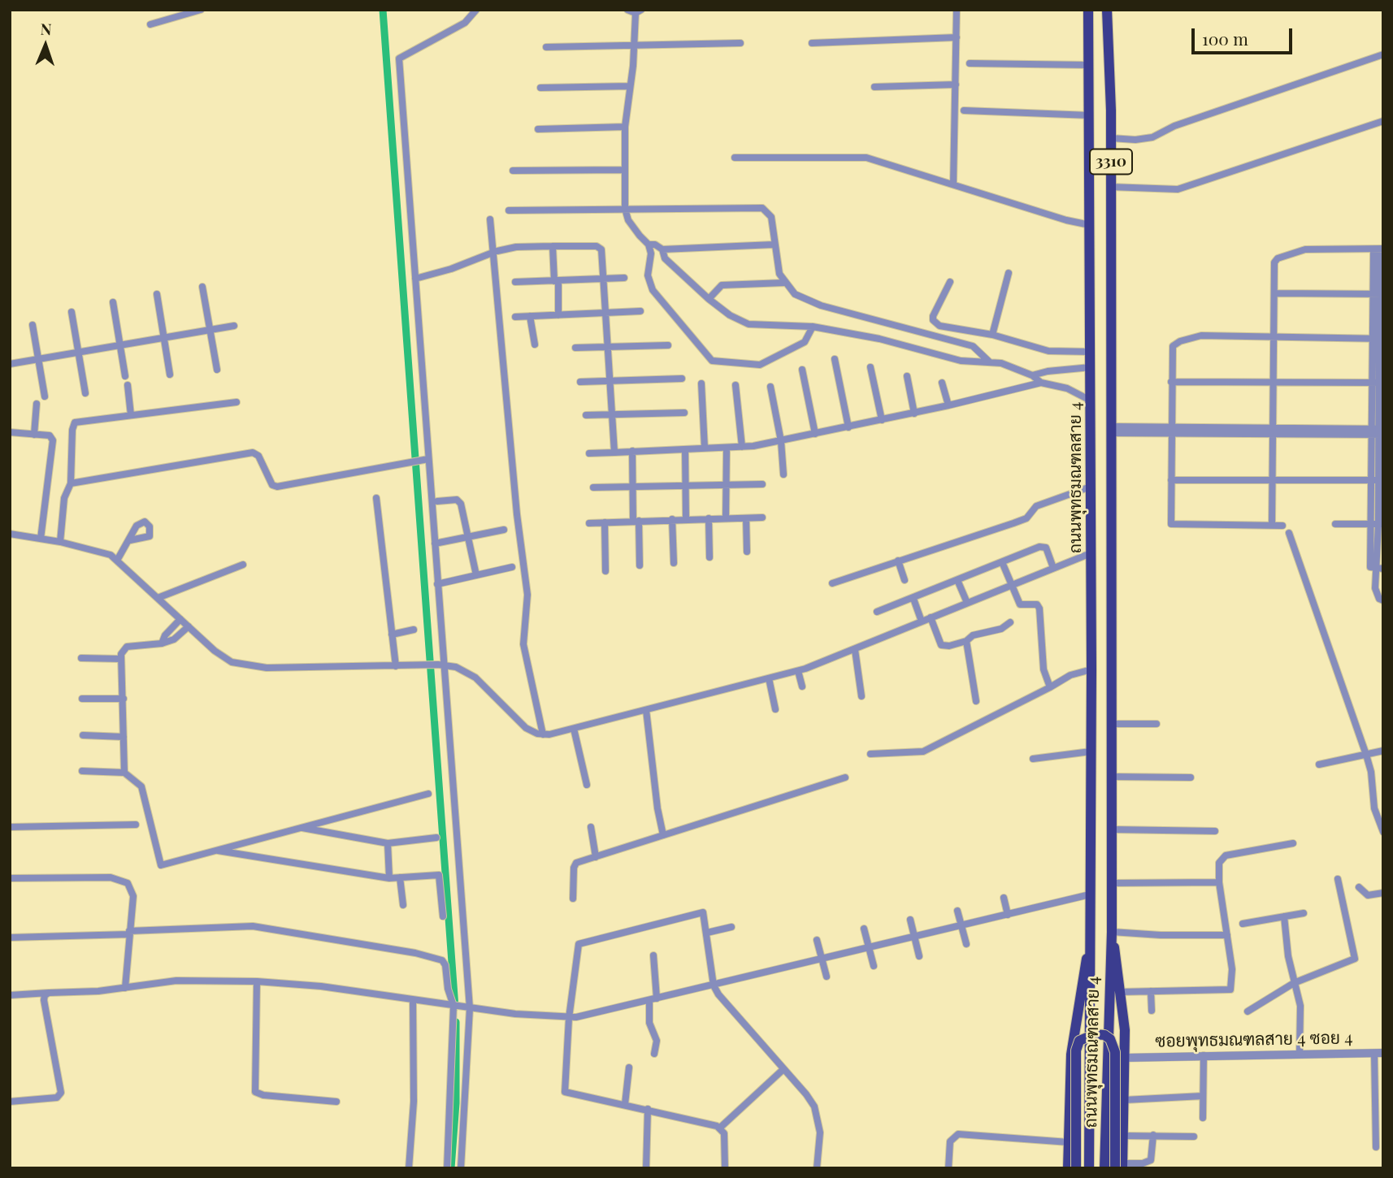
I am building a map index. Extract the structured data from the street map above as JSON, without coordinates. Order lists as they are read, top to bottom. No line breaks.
{"streets":{"main road":["3310","ถนนพุทธมณฑลสาย 4"],"street":["ซอยพุทธมณฑลสาย 4 ซอย 4"]},"crossings":[["ถนนพุทธมณฑลสาย 4","ซอยพุทธมณฑลสาย 4 ซอย 4"]],"scale_bar":"100 m","north":"top"}
